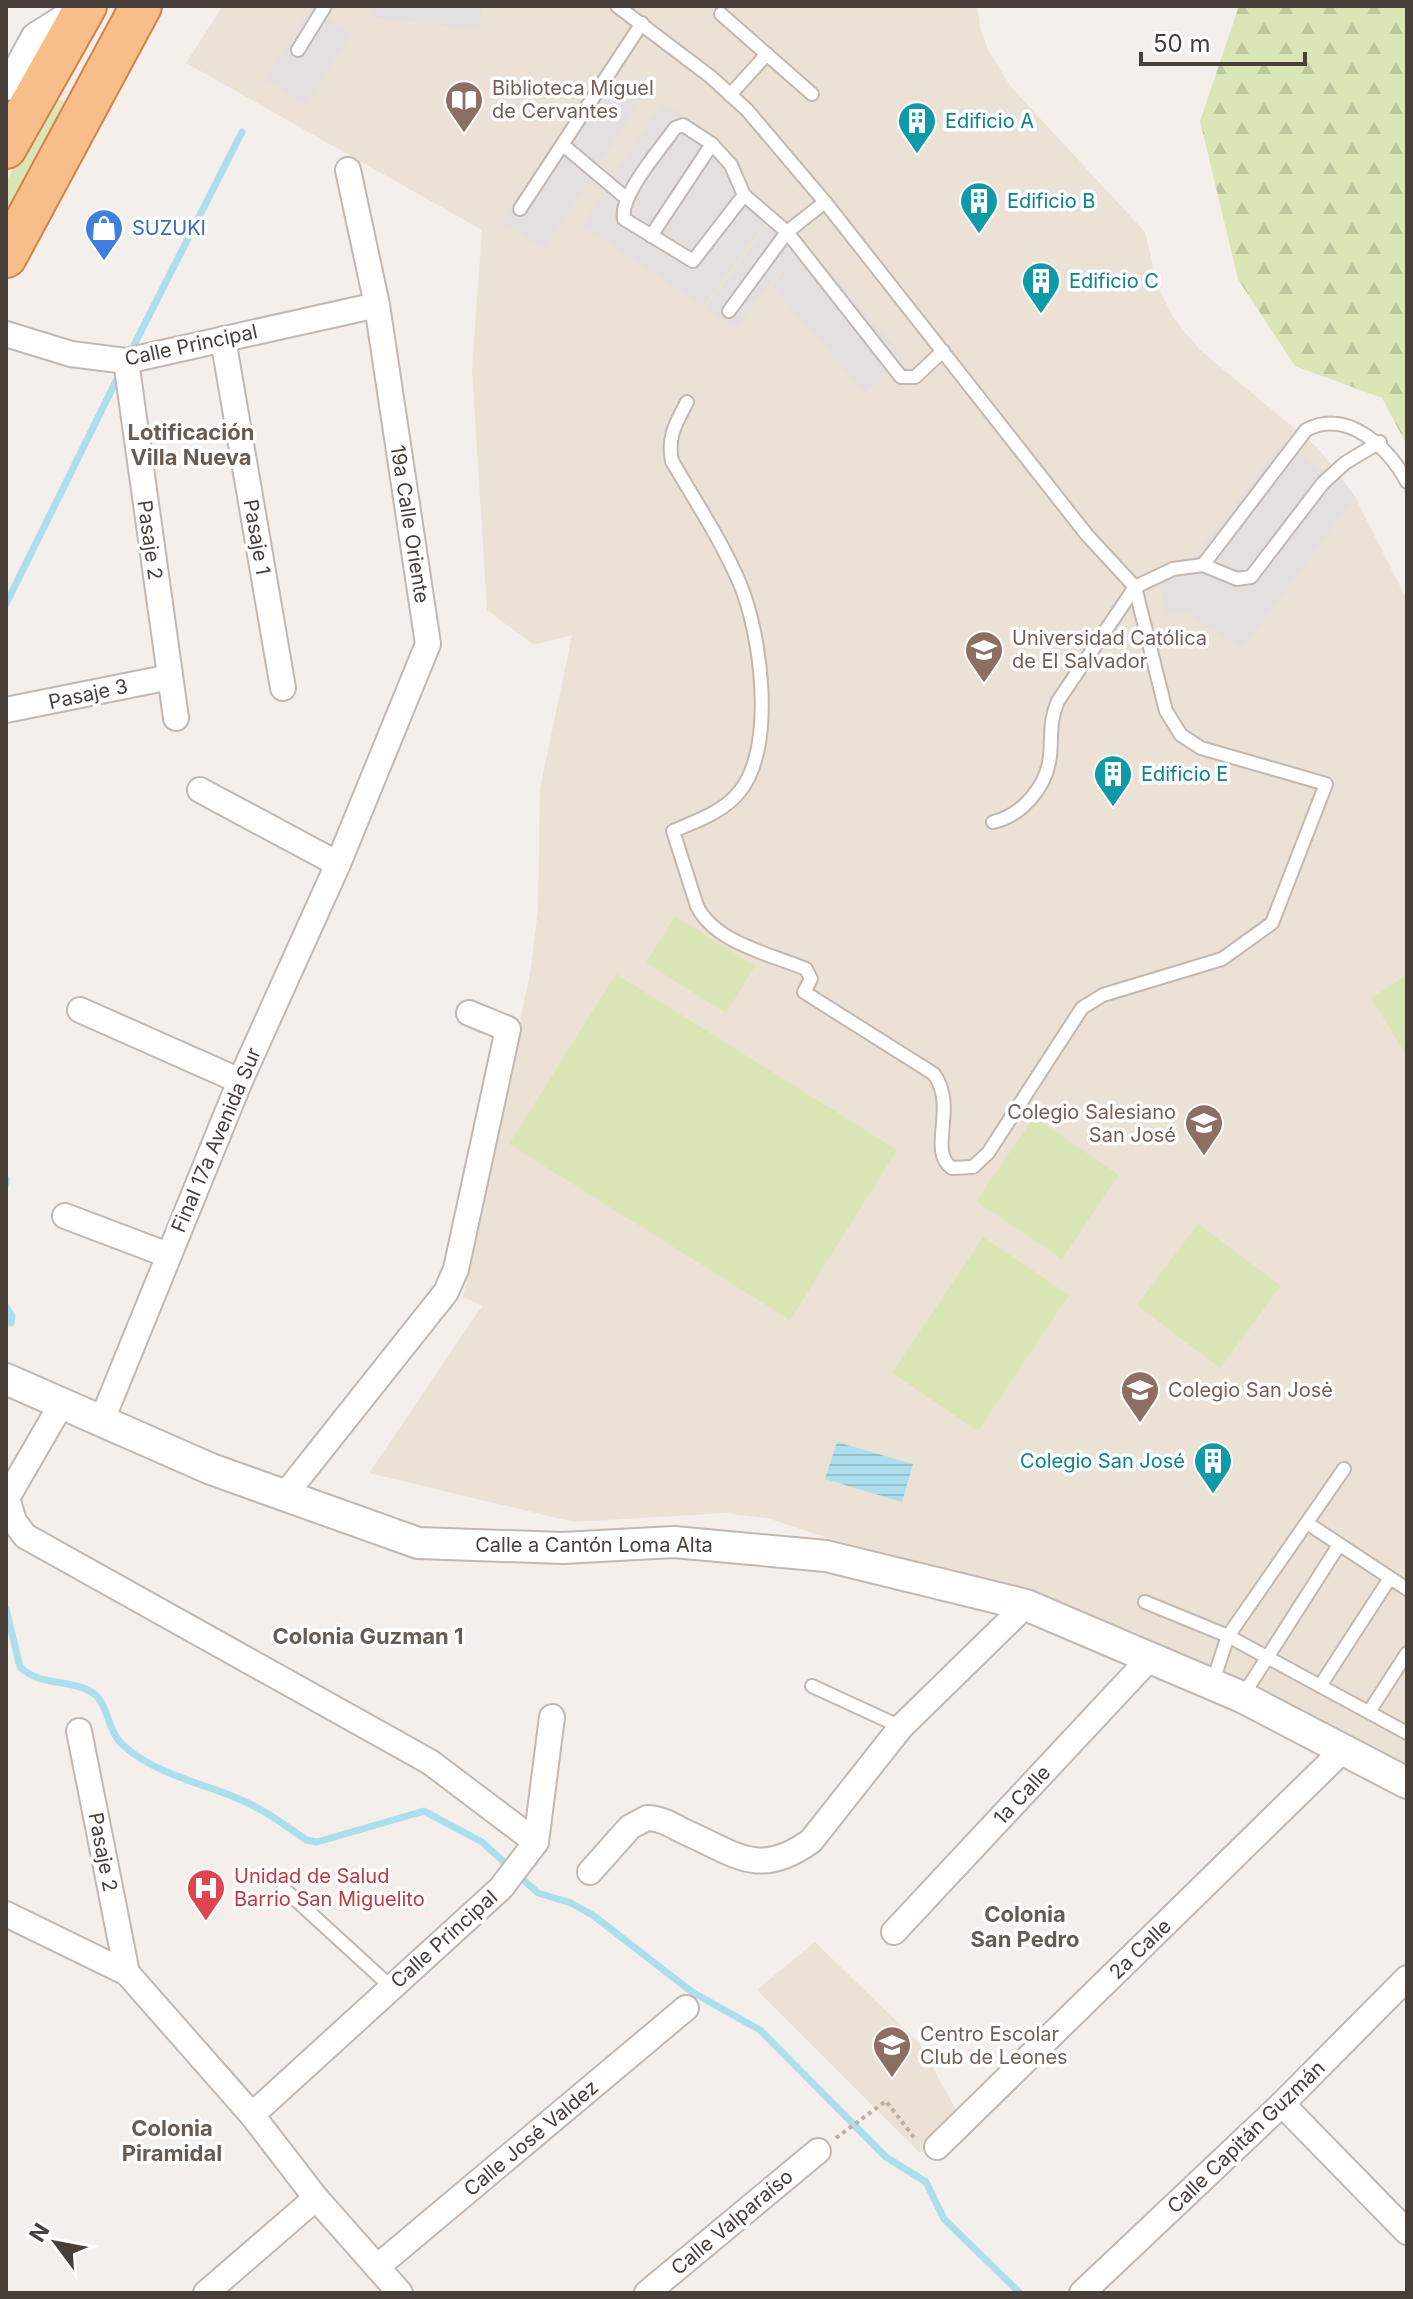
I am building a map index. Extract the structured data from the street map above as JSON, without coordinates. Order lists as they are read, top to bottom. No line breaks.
{"streets":{"street":["Calle Principal","19a Calle Oriente","Pasaje 1","Pasaje 2","Pasaje 3","Final 17a Avenida Sur","Calle a Cantón Loma Alta","1a Calle","2a Calle","Calle Capitán Guzmán","Calle José Valdez","Calle Valparaíso"]},"crossings":[["Calle Principal","19a Calle Oriente"],["Calle Principal","Pasaje 1"],["Calle Principal","Pasaje 2"],["19a Calle Oriente","Final 17a Avenida Sur"],["Pasaje 2","Pasaje 3"],["Final 17a Avenida Sur","Calle a Cantón Loma Alta"],["Calle a Cantón Loma Alta","1a Calle"],["Calle a Cantón Loma Alta","2a Calle"]],"districts":["Lotificación Villa Nueva","Colonia Guzman 1","Colonia San Pedro","Colonia Piramidal"],"places":{"library":["Biblioteca Miguel de Cervantes"],"building":["Edificio A","Edificio B","Edificio C","Edificio E","Colegio San José"],"shop":["SUZUKI"],"school or university":["Universidad Católica de El Salvador","Colegio Salesiano San José","Colegio San Josė","Centro Escolar Club de Leones"],"hospital":["Unidad de Salud Barrio San Miguelito"]},"scale_bar":"50 m","north":"top left"}
